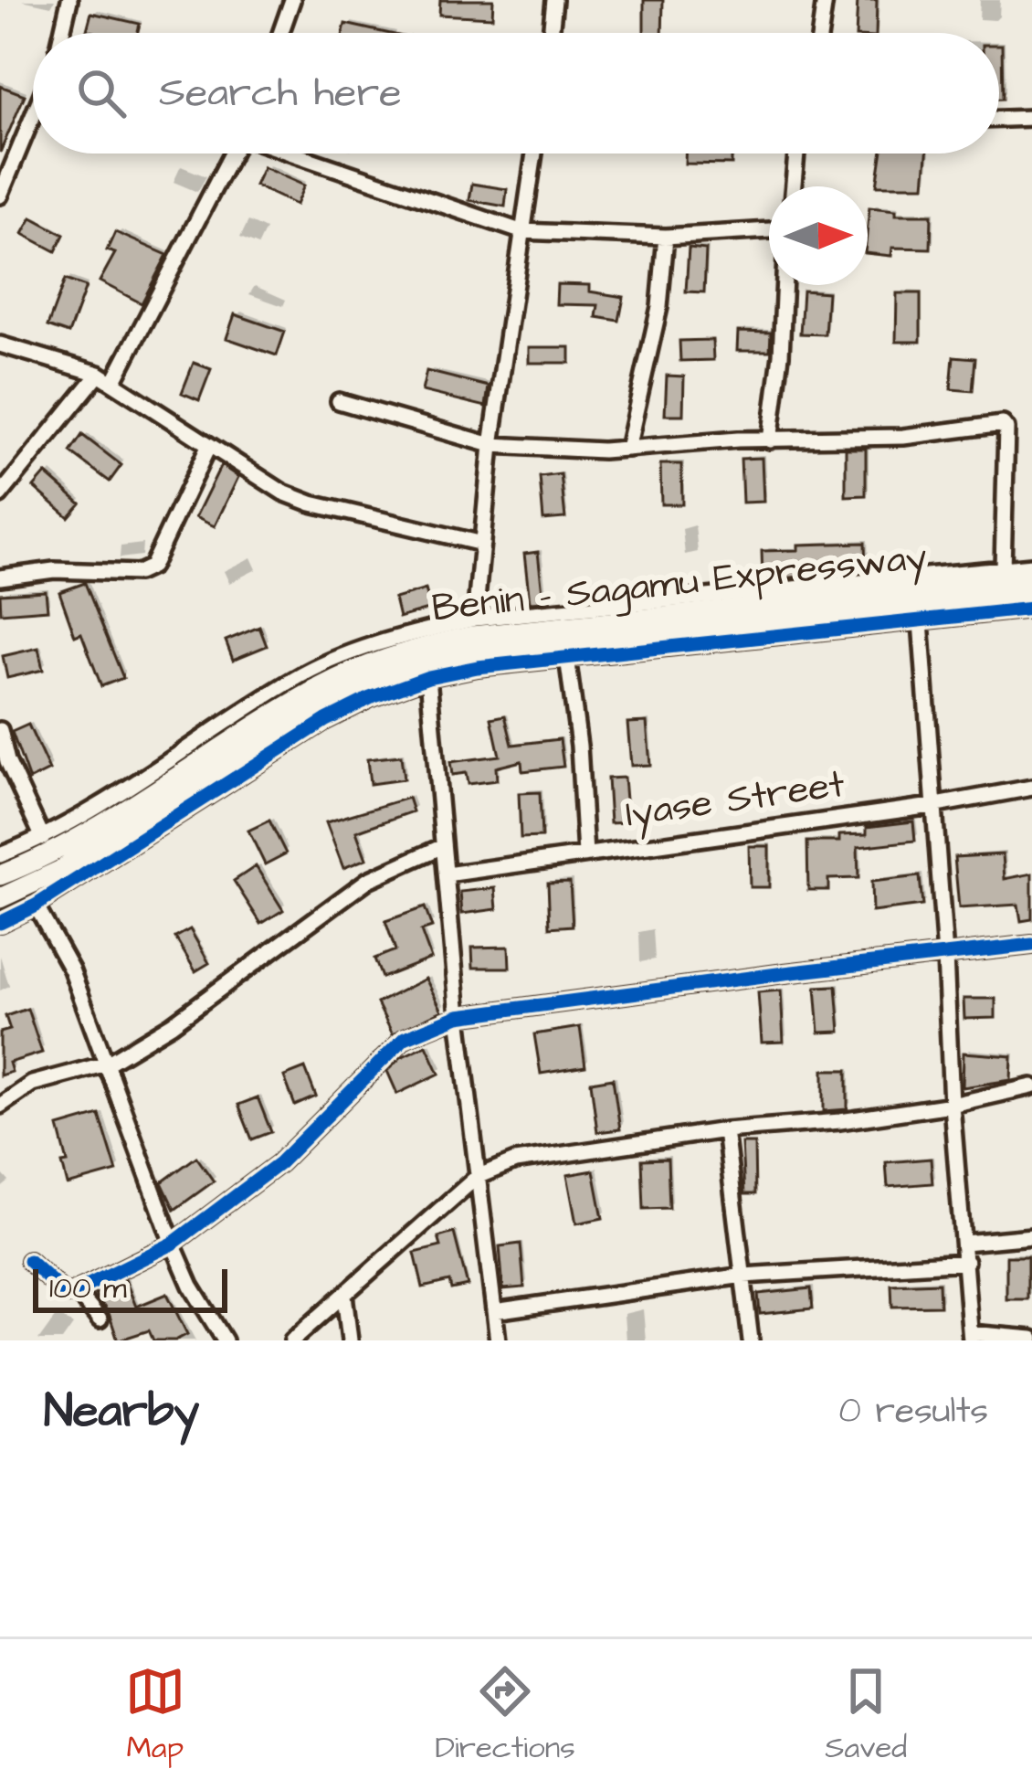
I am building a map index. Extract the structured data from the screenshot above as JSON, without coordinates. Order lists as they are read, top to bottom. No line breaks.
{"streets":{"highway":["Benin - Sagamu Expressway"],"street":["Iyase Street"]},"scale_bar":"100 m","north":"right","page":{"search":"Search here","scale":"100 m","heading":["Nearby","0 results"],"nav":["Map","Directions","Saved"]}}
